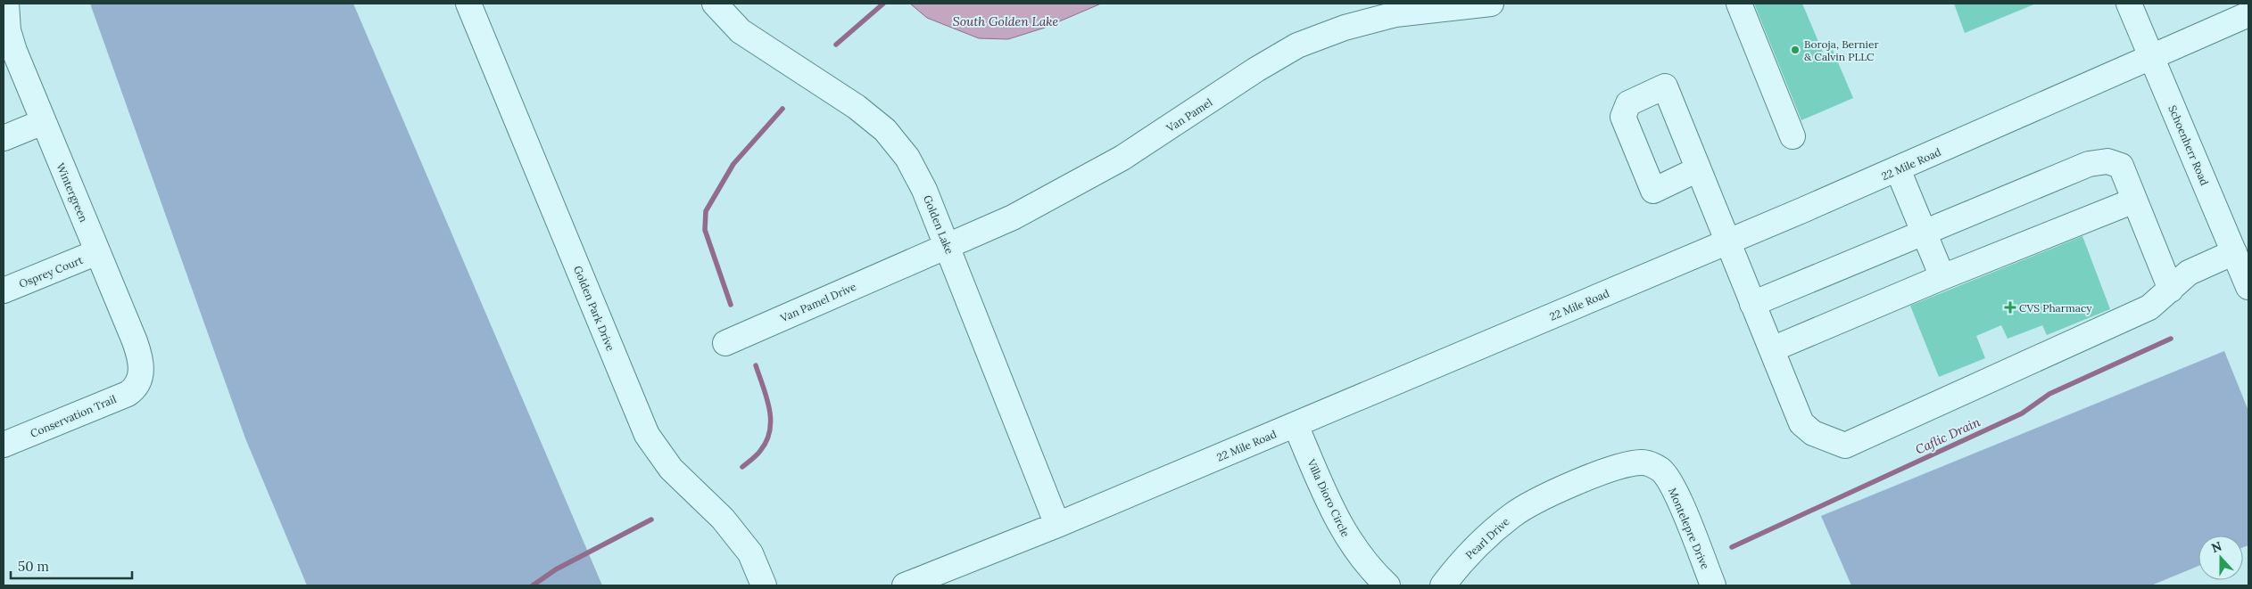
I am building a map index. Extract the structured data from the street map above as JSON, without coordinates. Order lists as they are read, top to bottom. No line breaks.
{"streets":{"street":["Van Pamel","Schoenherr Road","22 Mile Road","Wintergreen","Golden Lake","Osprey Court","Van Pamel Drive","Golden Park Drive","Conservation Trail","Villa Dioro Circle","Montelepre Drive","Pearl Drive"]},"crossings":[["Van Pamel","Golden Lake"],["Van Pamel","Van Pamel Drive"],["Schoenherr Road","22 Mile Road"],["22 Mile Road","Golden Lake"],["22 Mile Road","Villa Dioro Circle"],["Wintergreen","Osprey Court"],["Wintergreen","Conservation Trail"],["Montelepre Drive","Pearl Drive"]],"water":["South Golden Lake","Caflic Drain"],"places":{"other":["Boroja, Bernier & Calvin PLLC"],"health":["CVS Pharmacy"]},"scale_bar":"50 m","north":"top"}
